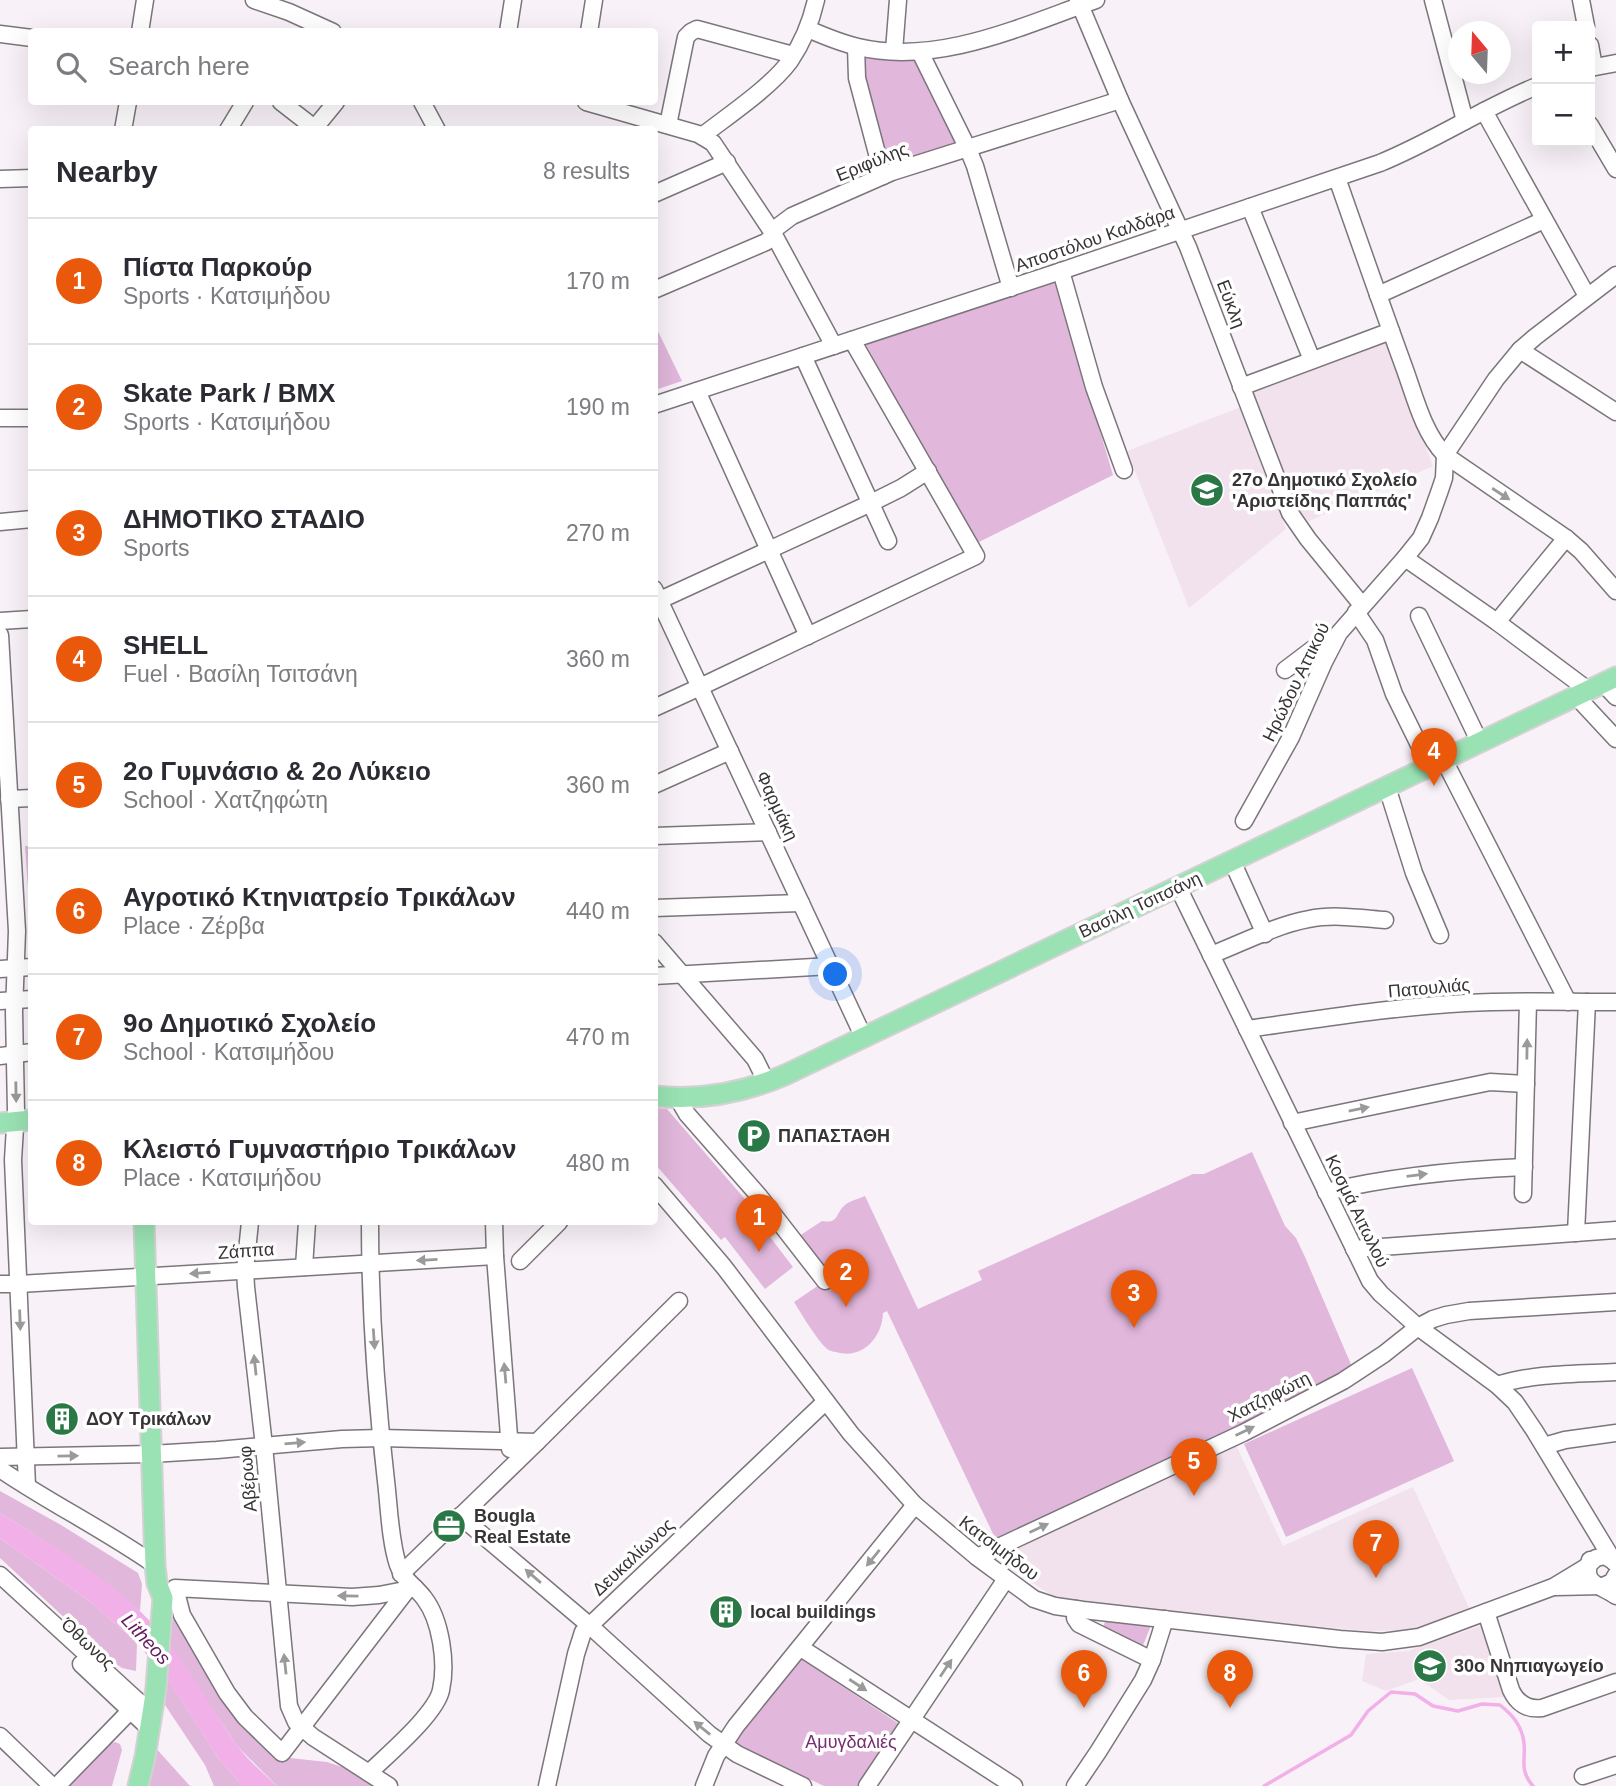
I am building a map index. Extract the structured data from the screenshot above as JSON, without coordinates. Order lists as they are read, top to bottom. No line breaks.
{"streets":{"main road":["Βασίλη Τσιτσάνη"],"street":["Εριφύλης","Αποστόλου Καλδάρα","Εύκλη","Ηρώδου Αττικού","Φαρμάκη","Πατουλιάς","Κοσμά Αιτωλού","Ζάππα","Χατζηφώτη","Αβέρωφ","Κατσιμήδου","Δευκαλίωνος","Όθωνος"]},"crossings":[["Εριφύλης","Εύκλη"],["Αποστόλου Καλδάρα","Εύκλη"],["Εύκλη","Ηρώδου Αττικού"],["Εύκλη","Βασίλη Τσιτσάνη"],["Εύκλη","Πατουλιάς"],["Φαρμάκη","Βασίλη Τσιτσάνη"],["Βασίλη Τσιτσάνη","Κοσμά Αιτωλού"],["Πατουλιάς","Κοσμά Αιτωλού"],["Κοσμά Αιτωλού","Χατζηφώτη"],["Ζάππα","Αβέρωφ"],["Χατζηφώτη","Κατσιμήδου"],["Κατσιμήδου","Δευκαλίωνος"]],"one_way":["Ζάππα","Χατζηφώτη"],"water":["Litheos"],"parks":["Αμυγδαλιές"],"places":{"school or university":["27ο Δημοτικό Σχολείο 'Αριστείδης Παππάς'","30ο Νηπιαγωγείο"],"parking":["ΠΑΠΑΣΤΑΘΗ"],"building":["ΔΟΥ Τρικάλων","local buildings"],"office":["Bougla Real Estate"]},"north":"top","page":{"map_buttons":["+","−"],"search":"Search here","heading":["Nearby","8 results"],"list":[{"mark":"1","name":"Πίστα Παρκούρ","note":"Sports · Κατσιμήδου","value":"170 m"},{"mark":"2","name":"Skate Park / BMX","note":"Sports · Κατσιμήδου","value":"190 m"},{"mark":"3","name":"ΔΗΜΟΤΙΚΟ ΣΤΑΔΙΟ","note":"Sports","value":"270 m"},{"mark":"4","name":"SHELL","note":"Fuel · Βασίλη Τσιτσάνη","value":"360 m"},{"mark":"5","name":"2ο Γυμνάσιο & 2ο Λύκειο","note":"School · Χατζηφώτη","value":"360 m"},{"mark":"6","name":"Αγροτικό Κτηνιατρείο Τρικάλων","note":"Place · Ζέρβα","value":"440 m"},{"mark":"7","name":"9ο Δημοτικό Σχολείο","note":"School · Κατσιμήδου","value":"470 m"},{"mark":"8","name":"Κλειστό Γυμναστήριο Τρικάλων","note":"Place · Κατσιμήδου","value":"480 m"}],"pins":["4","1","2","3","5","7","6","8"]}}
